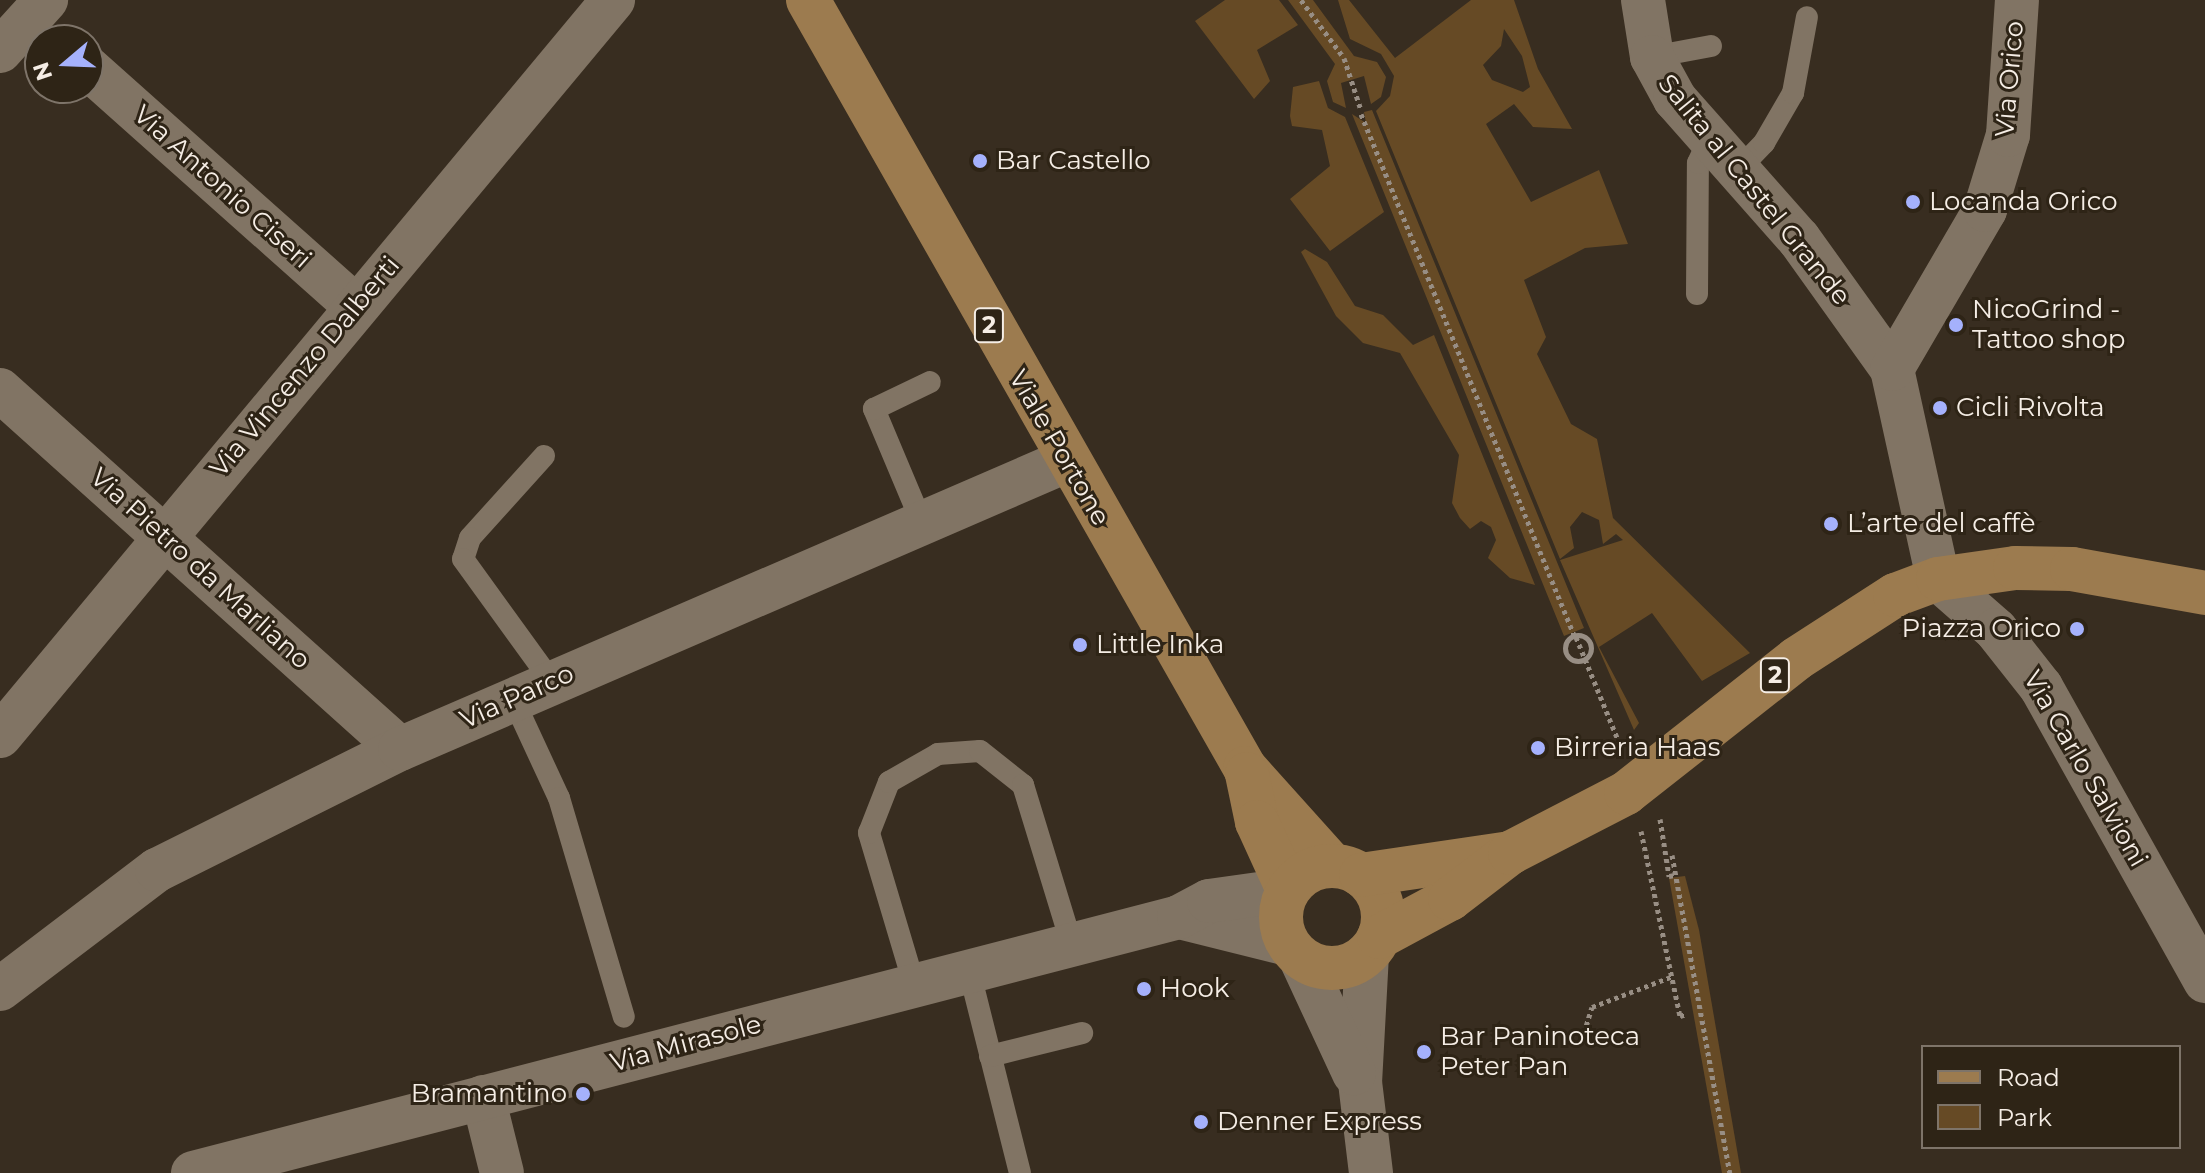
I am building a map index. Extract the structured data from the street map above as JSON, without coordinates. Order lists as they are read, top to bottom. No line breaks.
{"streets":{"main road":["2","Viale Portone"],"street":["Via Orico","Via Antonio Ciseri","Salita al Castel Grande","Via Vincenzo Dalberti","Via Pietro da Marliano","Via Parco","Via Carlo Salvioni","Via Mirasole"]},"crossings":[["Via Orico","Salita al Castel Grande"],["Via Antonio Ciseri","Via Vincenzo Dalberti"],["2","Viale Portone"],["2","Via Carlo Salvioni"],["2","Via Mirasole"],["Via Vincenzo Dalberti","Via Pietro da Marliano"],["Viale Portone","Via Parco"],["Viale Portone","Via Mirasole"],["Via Pietro da Marliano","Via Parco"]],"places":["Bar Castello","Locanda Orico","NicoGrind - Tattoo shop","Cicli Rivolta","L’arte del caffè","Piazza Orico","Little Inka","Birreria Haas","Hook","Bar Paninoteca Peter Pan","Bramantino","Denner Express"],"legend":["Road","Park"],"north":"left"}
